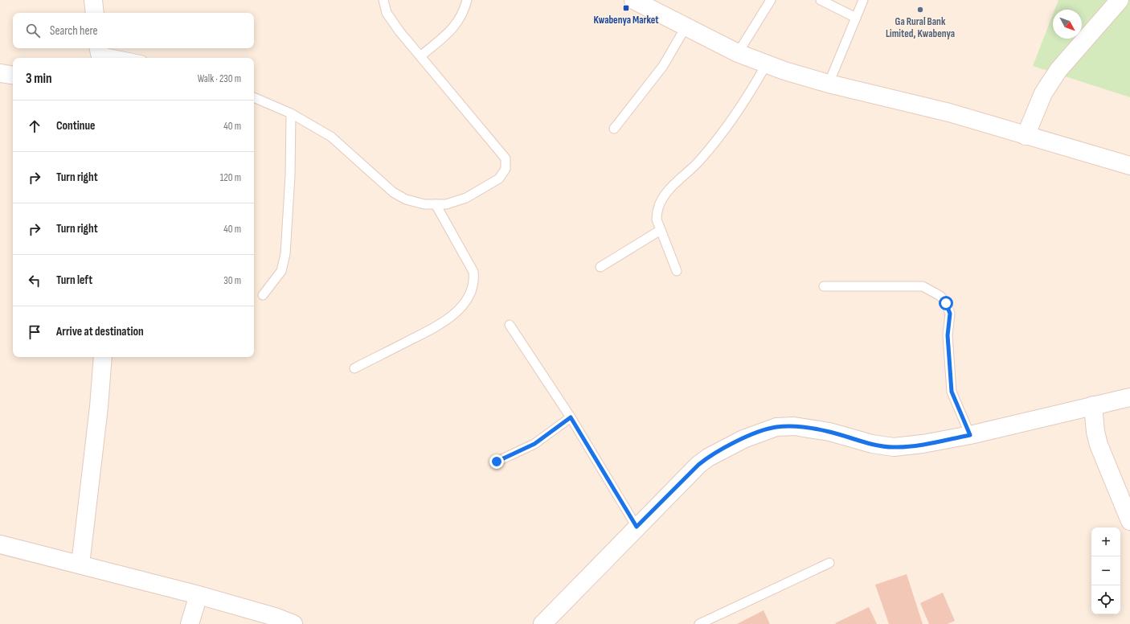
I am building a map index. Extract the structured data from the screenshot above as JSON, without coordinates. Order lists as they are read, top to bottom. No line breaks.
{"places":{"transit":["Kwabenya Market"],"other":["Ga Rural Bank Limited, Kwabenya"]},"north":"bottom right","page":{"search":"Search here","heading":["3 min","Walk · 230 m"],"list":[["Continue","40 m"],["Turn right","120 m"],["Turn right","40 m"],["Turn left","30 m"],"Arrive at destination"],"map_buttons":["+","−"]}}
